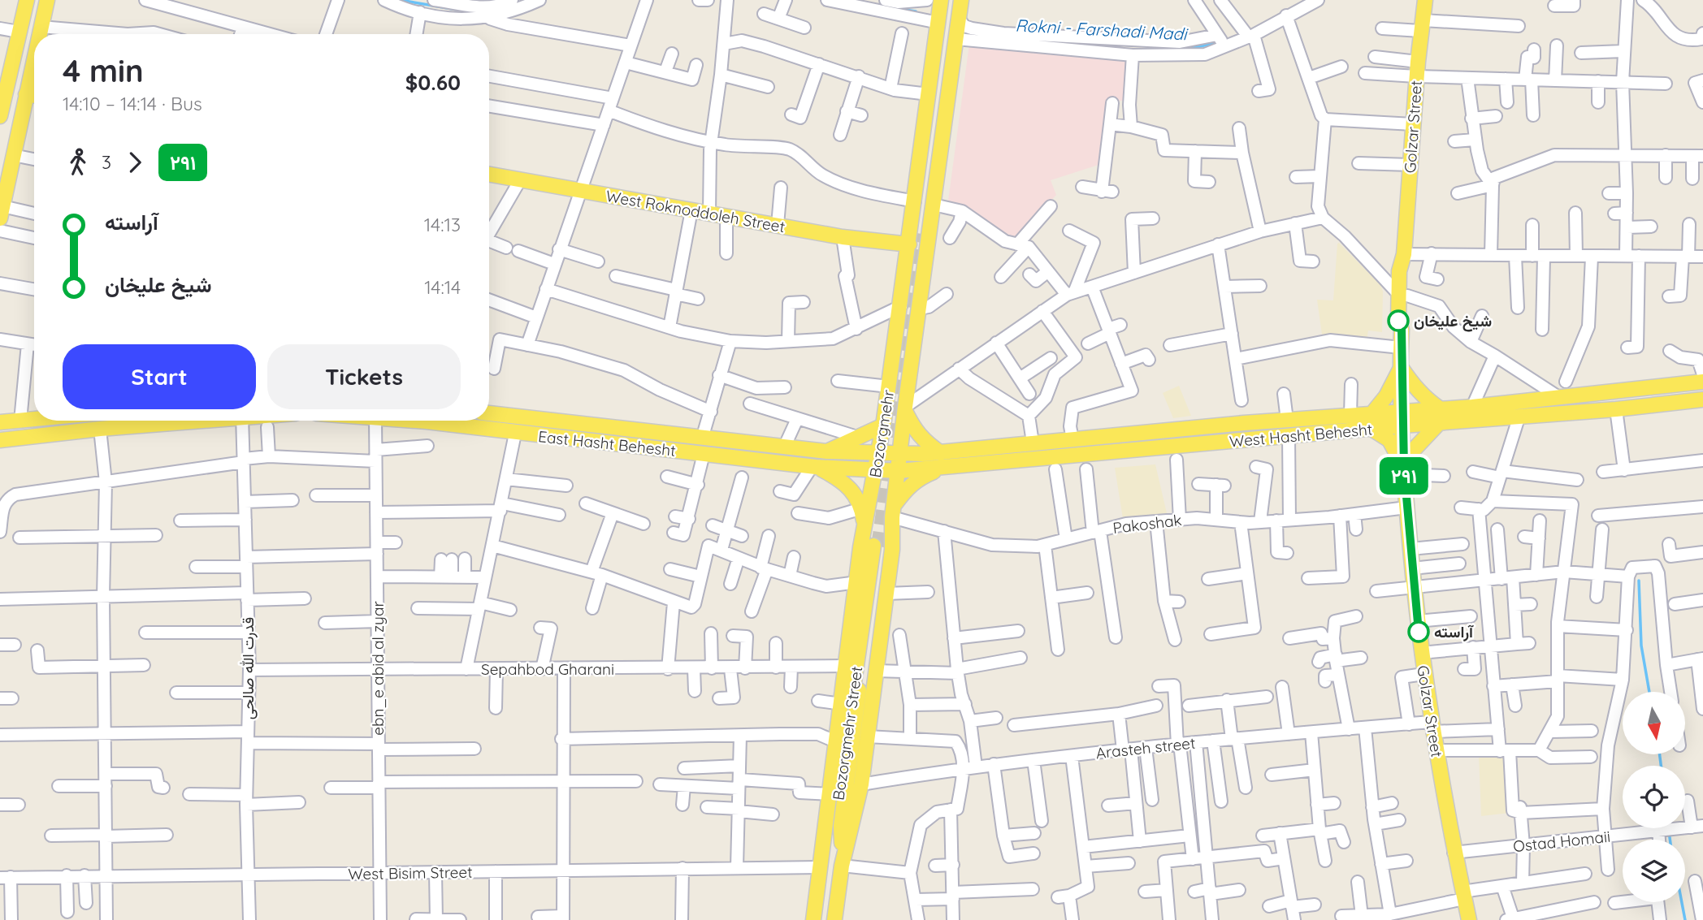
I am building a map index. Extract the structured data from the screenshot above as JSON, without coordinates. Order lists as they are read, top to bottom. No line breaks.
{"streets":{"main road":["Golzar Street","West Roknoddoleh Street","Bozorgmehr","West Hasht Behesht","East Hasht Behesht","Bozorgmehr Street"],"street":["Pakoshak","قدرت الله صالحی","ebn_e abid al zyar","Sepahbod Gharani","Arasteh street","Ostad Homaii","West Bisim Street"]},"crossings":[["Golzar Street","West Hasht Behesht"],["Golzar Street","Pakoshak"],["Golzar Street","Arasteh street"],["Golzar Street","Ostad Homaii"],["West Roknoddoleh Street","Bozorgmehr"],["Bozorgmehr","West Hasht Behesht"],["Bozorgmehr","East Hasht Behesht"],["Bozorgmehr","Pakoshak"],["Bozorgmehr","Sepahbod Gharani"],["Bozorgmehr","Bozorgmehr Street"],["Bozorgmehr","Arasteh street"],["Bozorgmehr","West Bisim Street"],["West Hasht Behesht","East Hasht Behesht"],["قدرت الله صالحی","Sepahbod Gharani"],["قدرت الله صالحی","West Bisim Street"],["ebn_e abid al zyar","Sepahbod Gharani"],["ebn_e abid al zyar","West Bisim Street"],["Bozorgmehr Street","West Bisim Street"]],"water":["Rokni - Farshadi Madi"],"places":["شیخ علیخان","آراسته"],"lines":["bus line ۲۹۱"],"north":"bottom","page":{"on_map":"۲۹۱","heading":["4 min","14:10 – 14:14 · Bus","$0.60"],"legs":["3","۲۹۱"],"list":[{"name":"آراسته","value":"14:13"},{"name":"شیخ علیخان","value":"14:14"}],"buttons":["Start","Tickets"]}}
